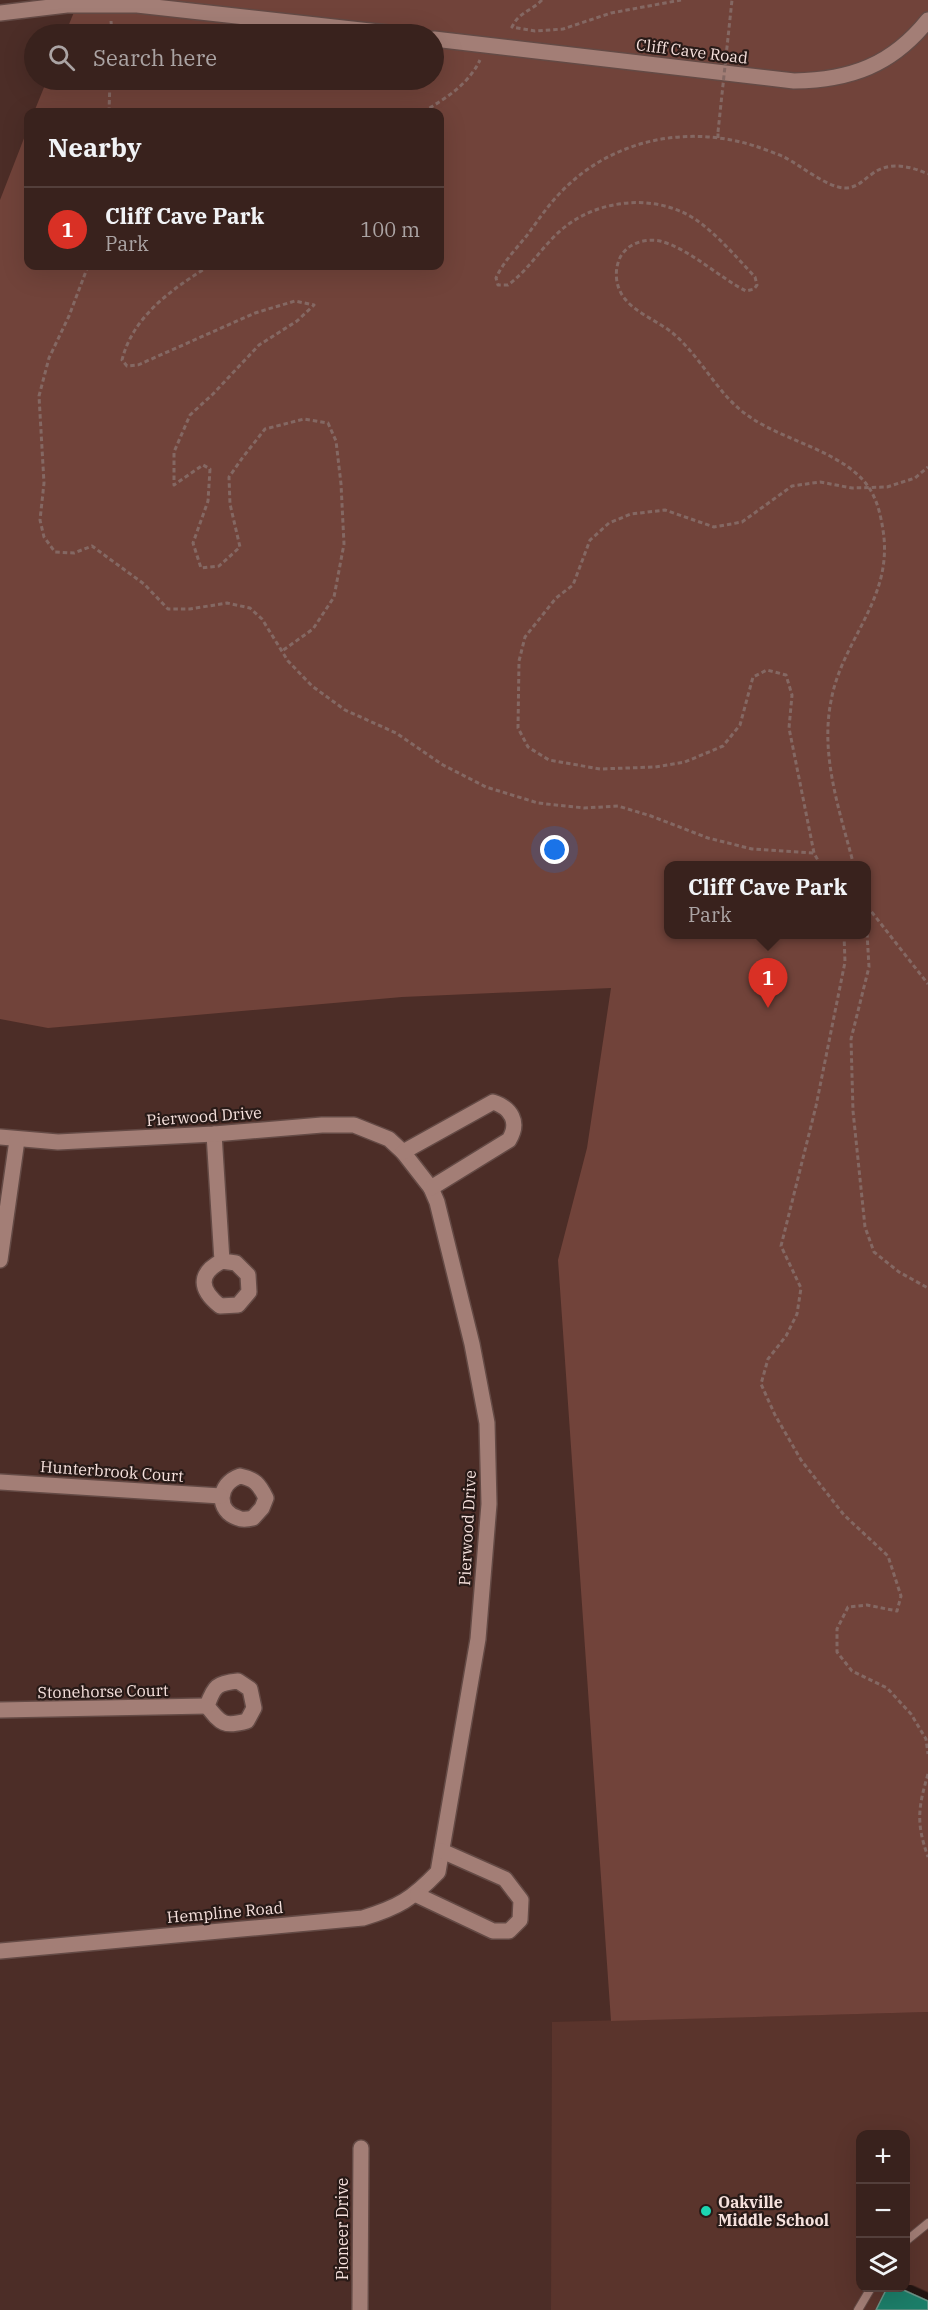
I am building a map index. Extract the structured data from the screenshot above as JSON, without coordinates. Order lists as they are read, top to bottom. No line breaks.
{"streets":{"street":["Cliff Cave Road","Pierwood Drive","Hunterbrook Court","Stonehorse Court","Hempline Road","Pioneer Drive"]},"crossings":[["Pierwood Drive","Hempline Road"]],"places":["Oakville Middle School"],"page":{"search":"Search here","heading":"Nearby","list":[{"mark":"1","name":"Cliff Cave Park","note":"Park","value":"100 m"}],"popup":["Cliff Cave Park","Park"],"pins":"1","map_buttons":["+","−"]}}
